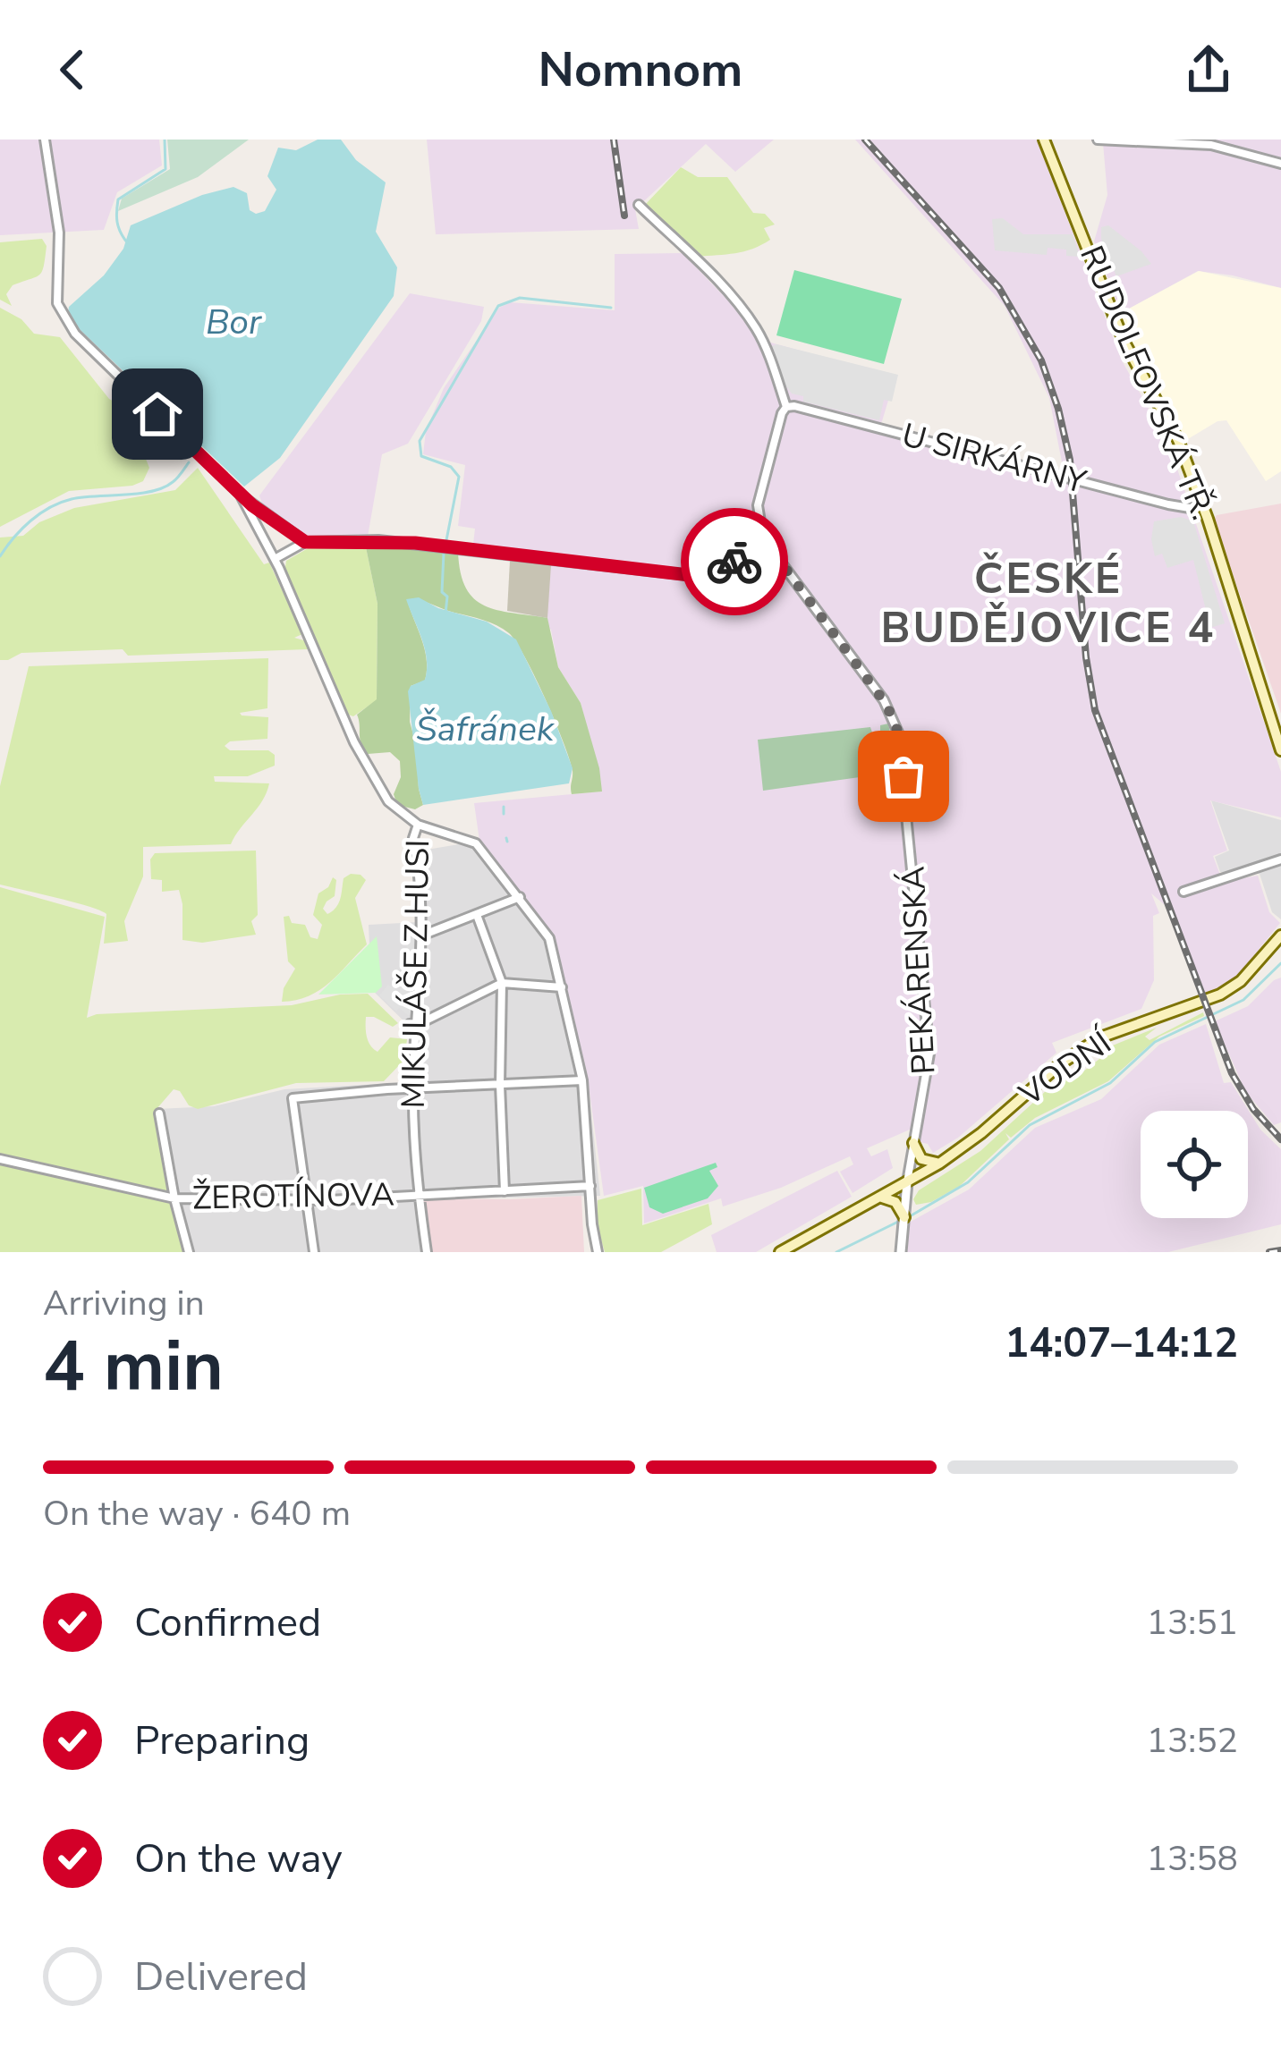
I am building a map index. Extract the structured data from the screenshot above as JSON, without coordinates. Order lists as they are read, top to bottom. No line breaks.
{"streets":{"main road":["RUDOLFOVSKÁ TŘ.","VODNÍ"],"street":["U SIRKÁRNY","PEKÁRENSKÁ","MIKULÁŠE Z HUSI","ŽEROTÍNOVA"]},"crossings":[["RUDOLFOVSKÁ TŘ.","U SIRKÁRNY"],["PEKÁRENSKÁ","VODNÍ"],["MIKULÁŠE Z HUSI","ŽEROTÍNOVA"]],"districts":["ČESKÉ BUDĚJOVICE 4"],"water":["Bor","Šafránek"],"page":{"header":"Nomnom","heading":["4 min","Arriving in","14:07–14:12"],"bar":"On the way · 640 m","list":[["Confirmed","13:51"],["Preparing","13:52"],["On the way","13:58"],"Delivered"]}}
